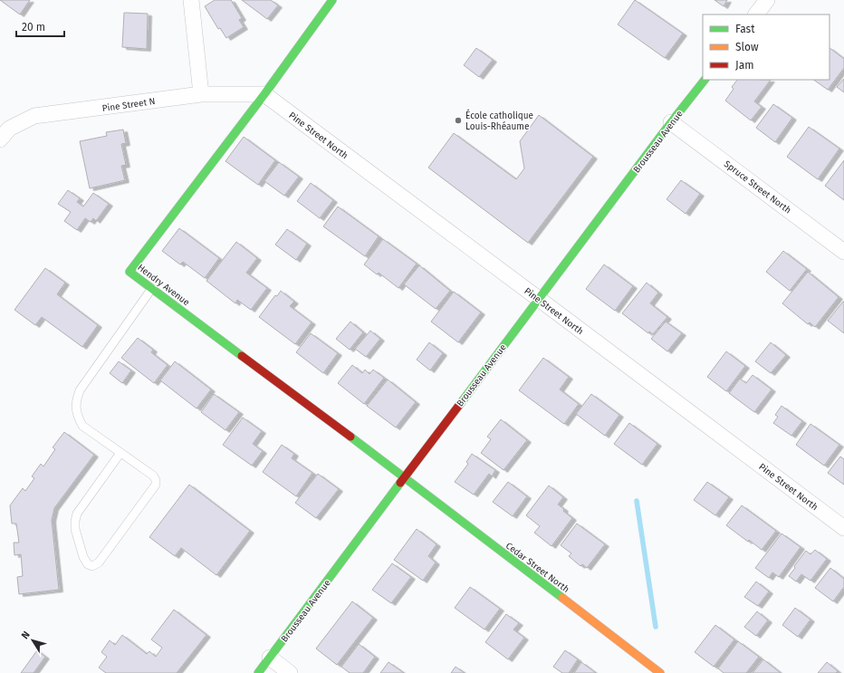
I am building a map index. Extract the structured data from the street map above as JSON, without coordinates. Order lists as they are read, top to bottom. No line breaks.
{"streets":{"street":["Pine Street N","Pine Street North","Brousseau Avenue","Spruce Street North","Hendry Avenue","Cedar Street North"]},"crossings":[["Pine Street N","Pine Street North"],["Pine Street N","Hendry Avenue"],["Pine Street North","Brousseau Avenue"],["Pine Street North","Hendry Avenue"],["Brousseau Avenue","Spruce Street North"],["Brousseau Avenue","Hendry Avenue"],["Brousseau Avenue","Cedar Street North"],["Hendry Avenue","Cedar Street North"]],"places":["École catholique Louis-Rhéaume"],"legend":["Fast","Slow","Jam"],"scale_bar":"20 m","north":"top left"}
